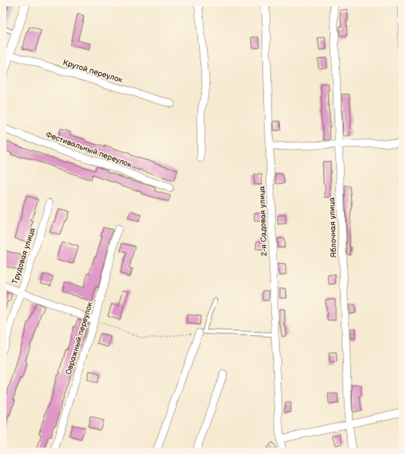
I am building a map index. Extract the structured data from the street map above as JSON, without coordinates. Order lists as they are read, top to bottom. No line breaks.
{"streets":{"street":["Крутой переулок","Фестивальный переулок","2-я Садовая улица","Яблочная улица","Трудовая улица","Овражный переулок"]}}
